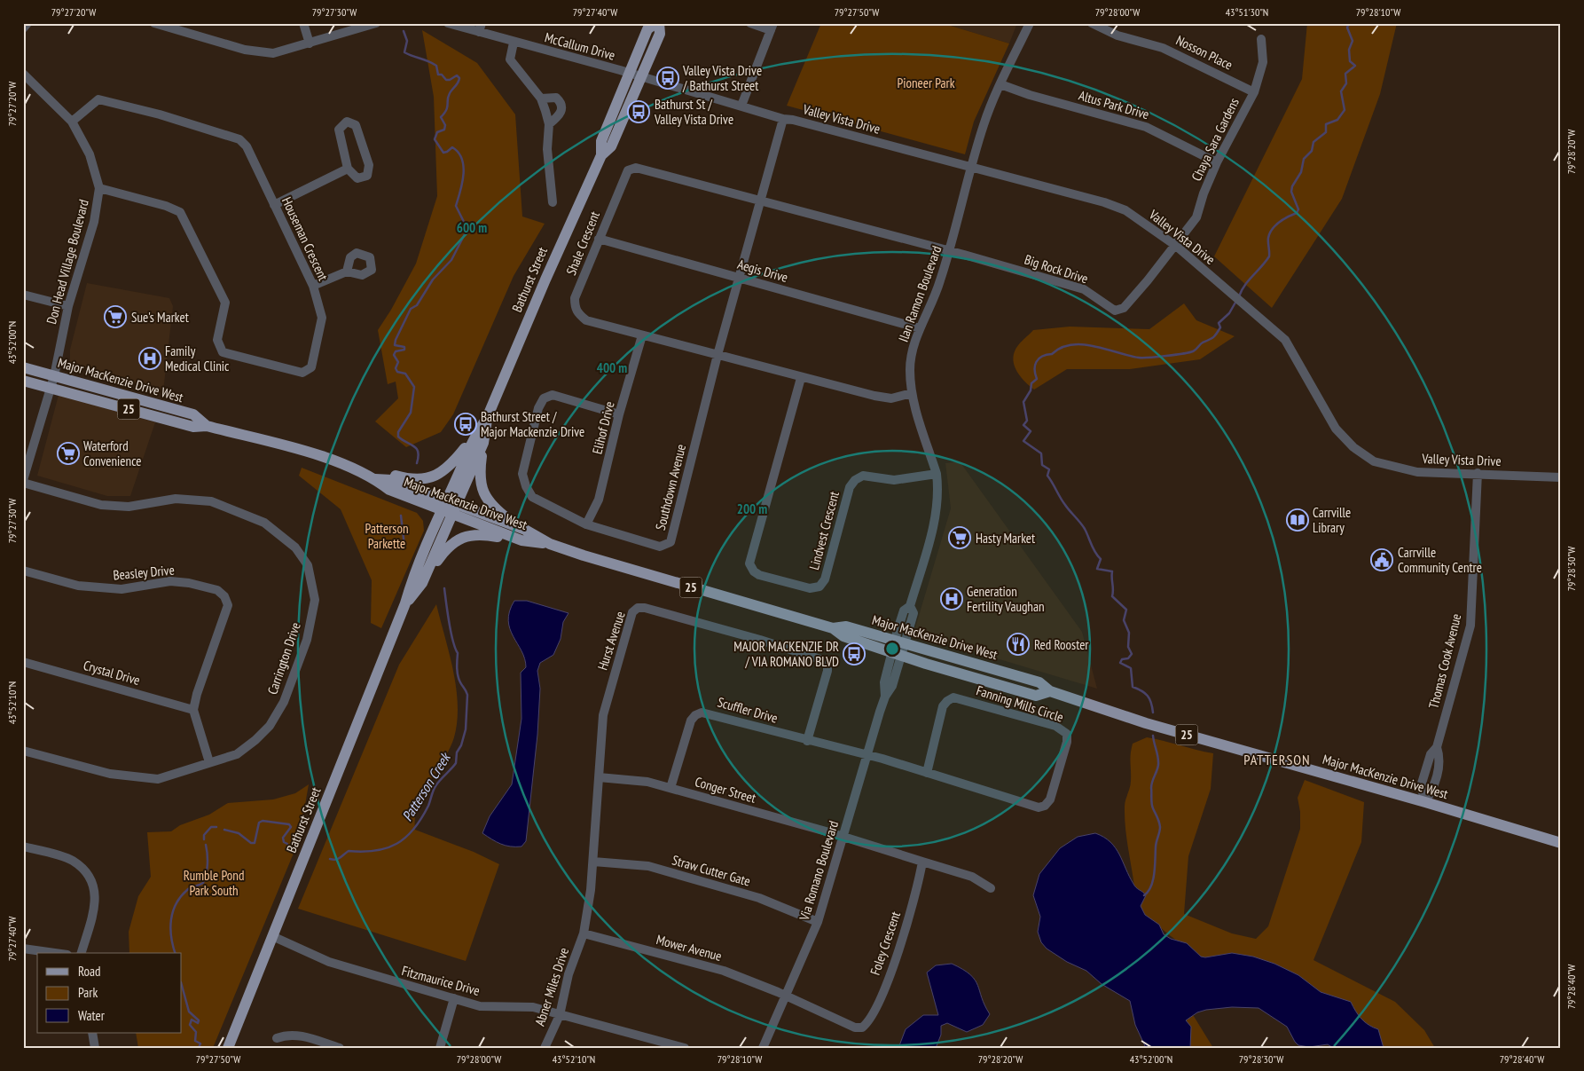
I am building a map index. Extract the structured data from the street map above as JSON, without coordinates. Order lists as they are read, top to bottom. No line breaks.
{"streets":{"main road":["Bathurst Street","Major MacKenzie Drive West","25"],"street":["McCallum Drive","Nosson Place","Altus Park Drive","Valley Vista Drive","Chaya Sara Gardens","Houseman Crescent","Shale Crescent","Don Head Village Boulevard","Big Rock Drive","Aegis Drive","Ilan Ramon Boulevard","Elihof Drive","Southdown Avenue","Lindvest Crescent","Beasley Drive","Hurst Avenue","Carrington Drive","Thomas Cook Avenue","Crystal Drive","Fanning Mills Circle","Scuffler Drive","Conger Street","Straw Cutter Gate","Via Romano Boulevard","Foley Crescent","Mower Avenue","Fitzmaurice Drive","Abner Miles Drive"]},"crossings":[["McCallum Drive","Valley Vista Drive"],["McCallum Drive","Bathurst Street"],["Nosson Place","Chaya Sara Gardens"],["Altus Park Drive","Chaya Sara Gardens"],["Altus Park Drive","Ilan Ramon Boulevard"],["Valley Vista Drive","Chaya Sara Gardens"],["Valley Vista Drive","Big Rock Drive"],["Valley Vista Drive","Bathurst Street"],["Valley Vista Drive","Ilan Ramon Boulevard"],["Valley Vista Drive","Southdown Avenue"],["Valley Vista Drive","Thomas Cook Avenue"],["Chaya Sara Gardens","Big Rock Drive"],["Houseman Crescent","Don Head Village Boulevard"],["Shale Crescent","Big Rock Drive"],["Shale Crescent","Aegis Drive"],["Shale Crescent","Ilan Ramon Boulevard"],["Shale Crescent","Elihof Drive"],["Shale Crescent","Southdown Avenue"],["Shale Crescent","Lindvest Crescent"],["Don Head Village Boulevard","Major MacKenzie Drive West"],["Don Head Village Boulevard","Carrington Drive"],["Big Rock Drive","Ilan Ramon Boulevard"],["Aegis Drive","Ilan Ramon Boulevard"],["Aegis Drive","Southdown Avenue"],["Bathurst Street","Major MacKenzie Drive West"],["Bathurst Street","Fitzmaurice Drive"],["Ilan Ramon Boulevard","Major MacKenzie Drive West"],["Ilan Ramon Boulevard","Lindvest Crescent"],["Ilan Ramon Boulevard","Via Romano Boulevard"],["Major MacKenzie Drive West","Thomas Cook Avenue"],["Major MacKenzie Drive West","Via Romano Boulevard"],["Elihof Drive","Southdown Avenue"],["Beasley Drive","Crystal Drive"],["Hurst Avenue","Scuffler Drive"],["Hurst Avenue","Conger Street"],["Hurst Avenue","Straw Cutter Gate"],["Hurst Avenue","Mower Avenue"],["Hurst Avenue","Abner Miles Drive"],["Fanning Mills Circle","Scuffler Drive"],["Fanning Mills Circle","Via Romano Boulevard"],["Scuffler Drive","Conger Street"],["Scuffler Drive","Via Romano Boulevard"],["Conger Street","Via Romano Boulevard"],["Straw Cutter Gate","Via Romano Boulevard"],["Via Romano Boulevard","Foley Crescent"],["Via Romano Boulevard","Mower Avenue"],["Foley Crescent","Mower Avenue"],["Mower Avenue","Abner Miles Drive"],["Fitzmaurice Drive","Abner Miles Drive"]],"districts":["PATTERSON"],"water":["Patterson Creek"],"parks":["Pioneer Park","Patterson Parkette","Rumble Pond Park South"],"places":{"bus stop":["Valley Vista Drive / Bathurst Street","Bathurst St / Valley Vista Drive","Bathurst Street / Major Mackenzie Drive","MAJOR MACKENZIE DR / VIA ROMANO BLVD"],"supermarket":["Sue's Market","Waterford Convenience","Hasty Market"],"hospital":["Family Medical Clinic","Generation Fertility Vaughan"],"library":["Carrville Library"],"public building":["Carrville Community Centre"],"restaurant":["Red Rooster"]},"legend":["Road","Park","Water"],"coordinates":["79°27'20\"W","79°27'30\"W","79°27'40\"W","79°27'50\"W","79°28'00\"W","43°51'30\"N","79°28'10\"W","79°28'20\"W","43°52'00\"N","79°28'30\"W","43°52'10\"N","79°28'40\"W"],"rings":["600 m","400 m","200 m"]}
